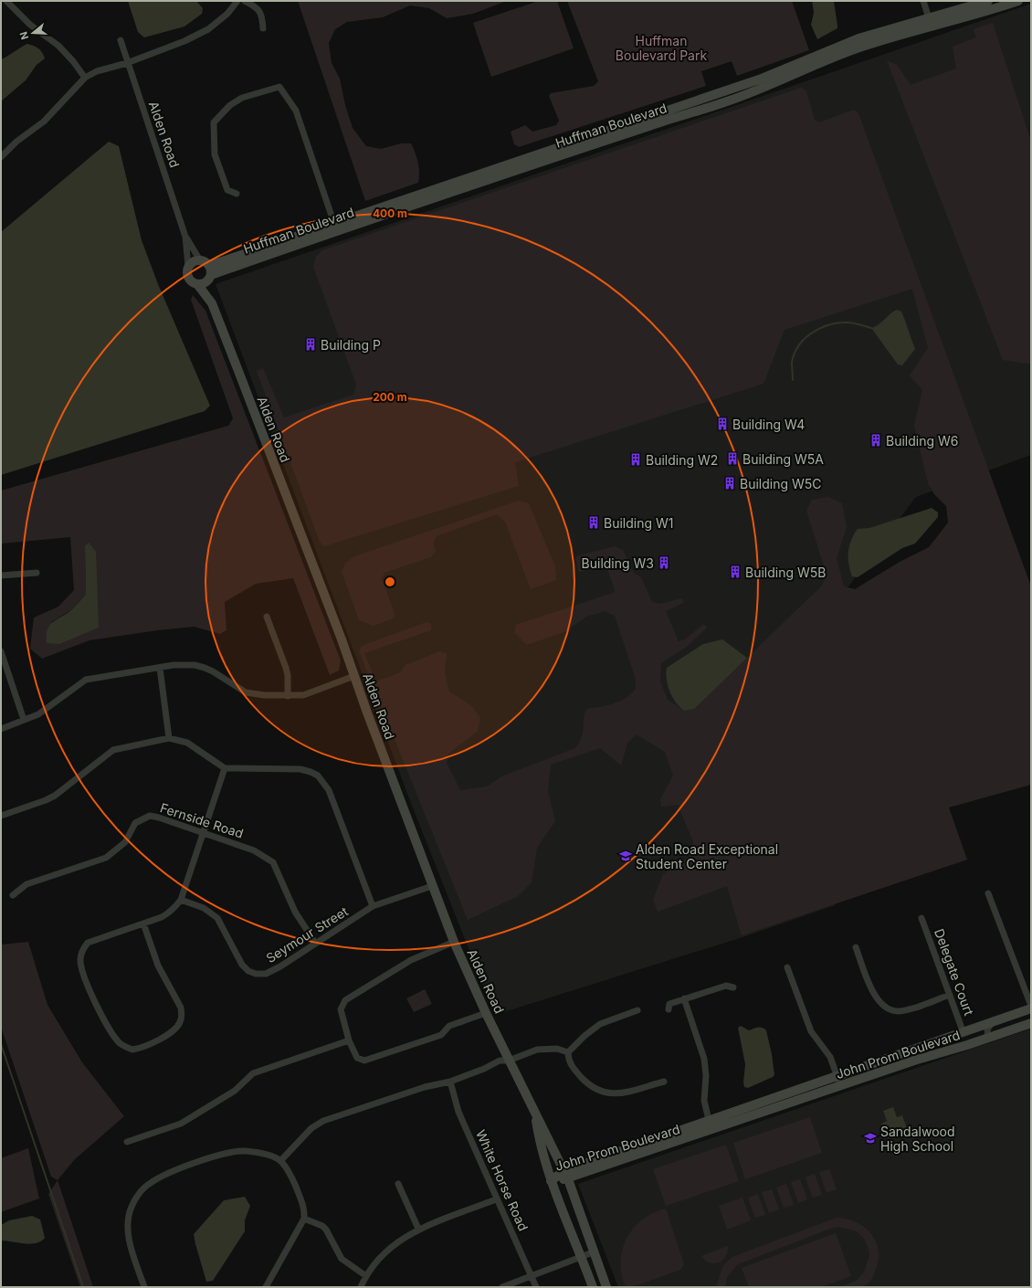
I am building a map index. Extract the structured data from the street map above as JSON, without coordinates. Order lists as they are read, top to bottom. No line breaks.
{"streets":{"street":["Huffman Boulevard","Alden Road","Fernside Road","Seymour Street","Delegate Court","John Prom Boulevard","White Horse Road"]},"crossings":[["Huffman Boulevard","Alden Road"],["Alden Road","Seymour Street"],["Alden Road","John Prom Boulevard"],["Fernside Road","Seymour Street"],["Delegate Court","John Prom Boulevard"]],"parks":["Huffman Boulevard Park"],"places":{"building":["Building P","Building W4","Building W6","Building W5A","Building W2","Building W5C","Building W1","Building W3","Building W5B"],"school or university":["Alden Road Exceptional Student Center","Sandalwood High School"]},"north":"left","rings":["400 m","200 m"]}
